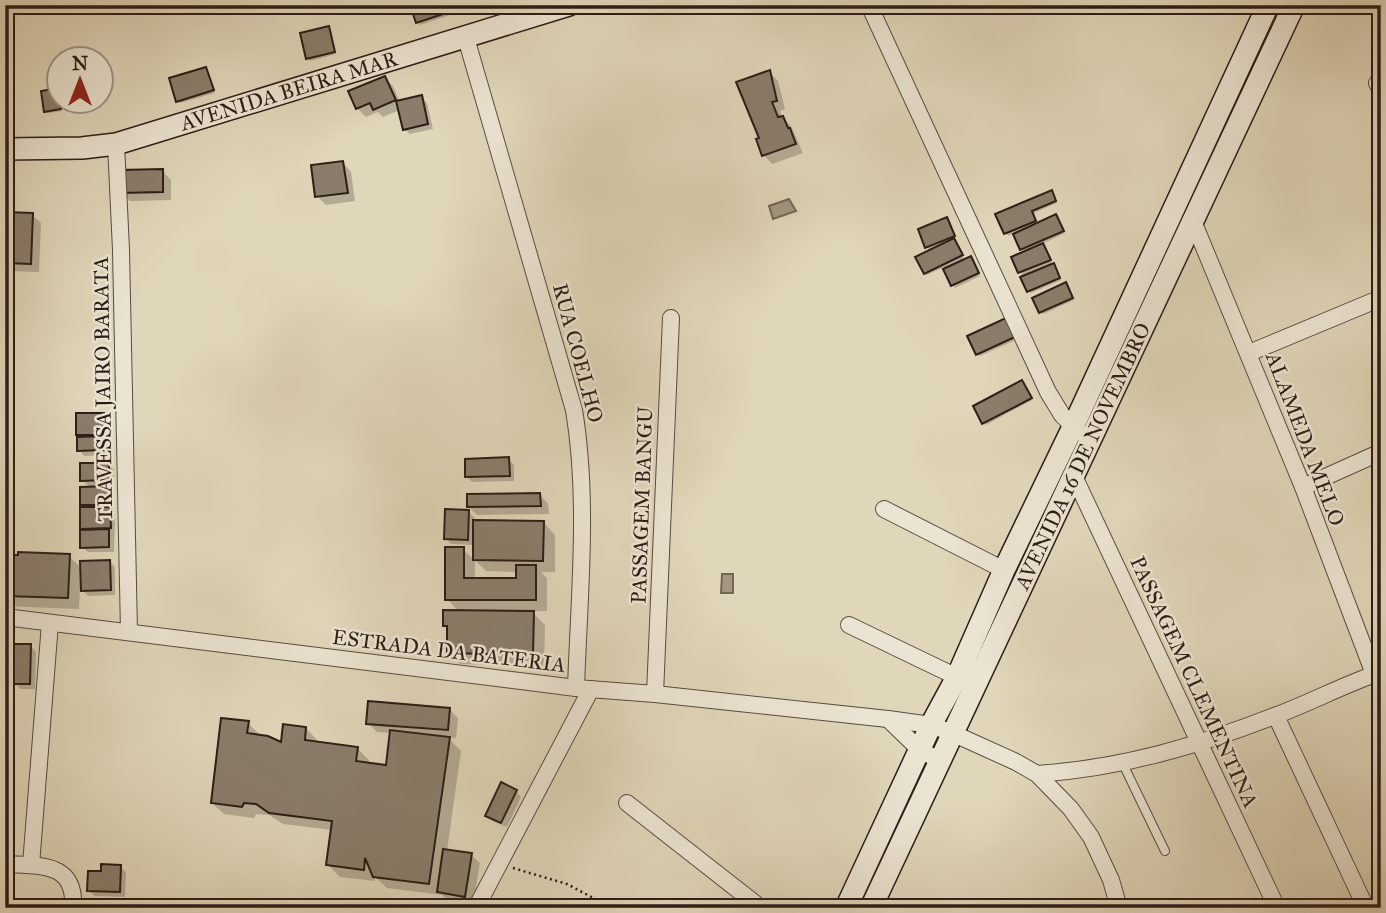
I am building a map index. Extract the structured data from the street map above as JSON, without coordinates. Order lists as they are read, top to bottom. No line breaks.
{"streets":{"main road":["AVENIDA BEIRA MAR","AVENIDA 16 DE NOVEMBRO"],"street":["RUA COELHO","TRAVESSA JAIRO BARATA","ALAMEDA MELO","PASSAGEM BANGU","ESTRADA DA BATERIA","PASSAGEM CLEMENTINA"]},"crossings":[["AVENIDA BEIRA MAR","RUA COELHO"],["AVENIDA BEIRA MAR","TRAVESSA JAIRO BARATA"],["RUA COELHO","ESTRADA DA BATERIA"],["TRAVESSA JAIRO BARATA","ESTRADA DA BATERIA"],["ALAMEDA MELO","AVENIDA 16 DE NOVEMBRO"],["AVENIDA 16 DE NOVEMBRO","ESTRADA DA BATERIA"],["AVENIDA 16 DE NOVEMBRO","PASSAGEM CLEMENTINA"],["PASSAGEM BANGU","ESTRADA DA BATERIA"]],"north":"top"}
